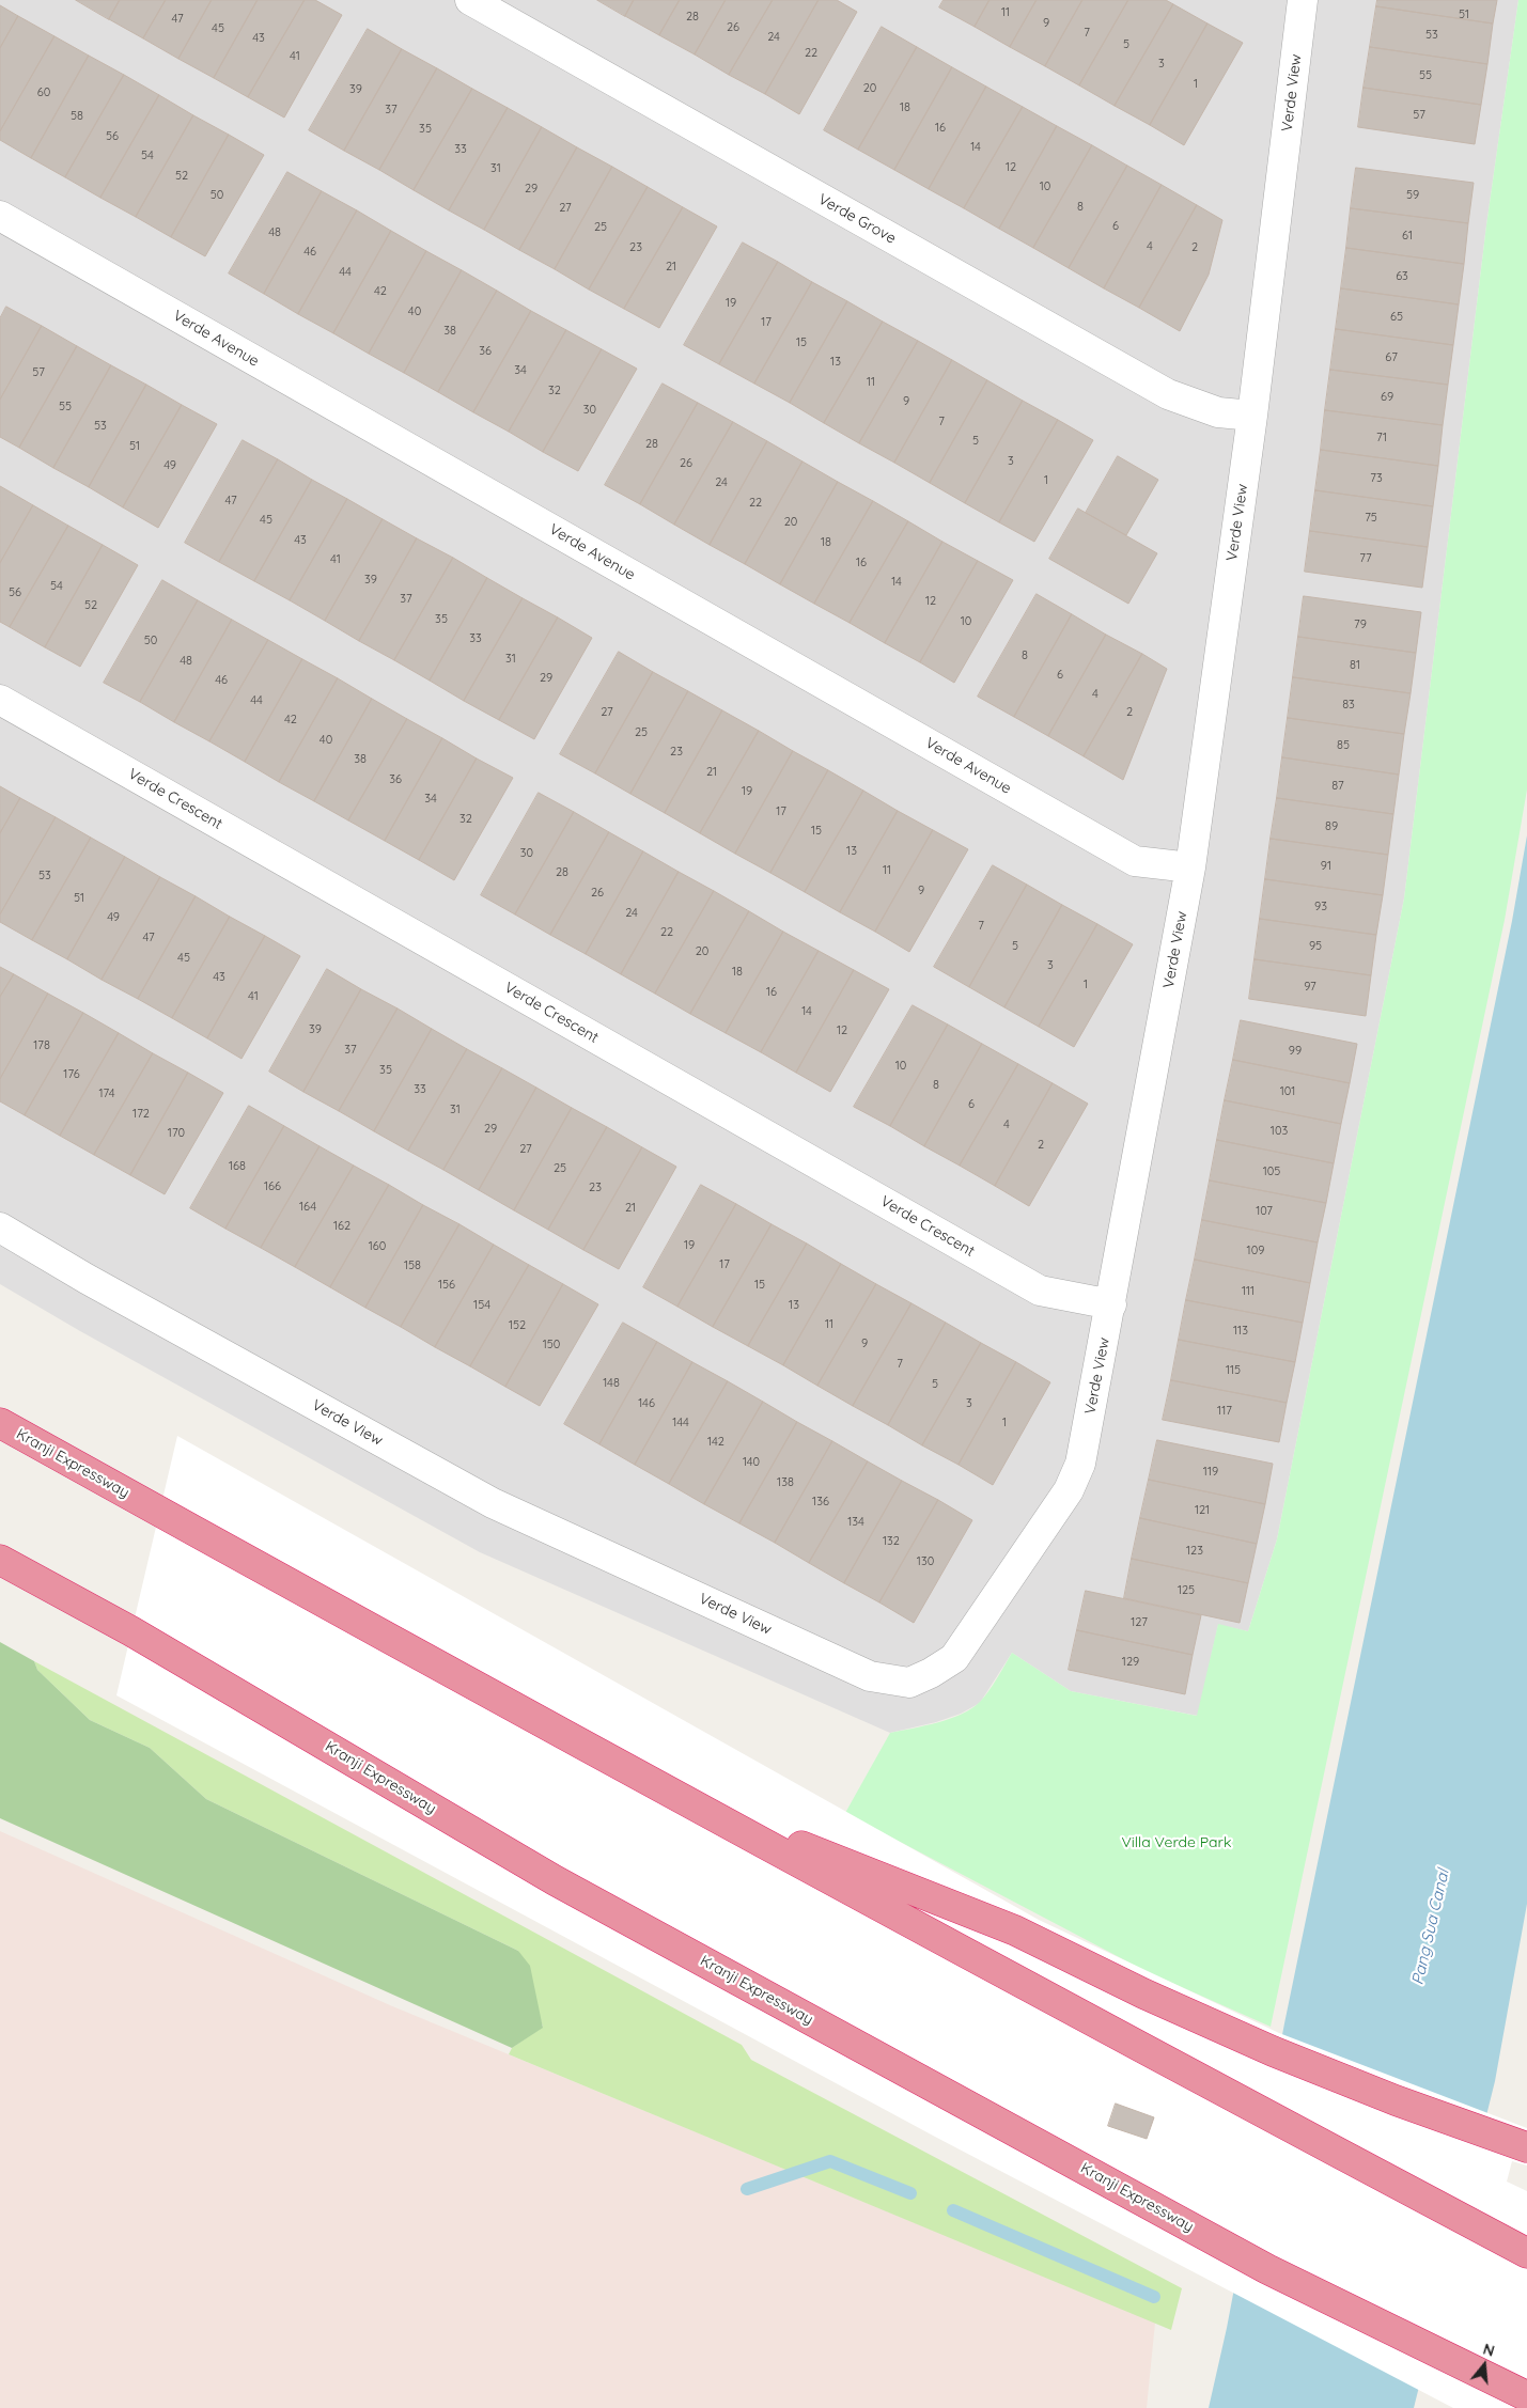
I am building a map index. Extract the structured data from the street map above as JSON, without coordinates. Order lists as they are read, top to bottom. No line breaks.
{"streets":{"highway":["Kranji Expressway"],"street":["Verde View","Verde Grove","Verde Avenue","Verde Crescent"]},"crossings":[["Verde View","Verde Grove"],["Verde View","Verde Avenue"],["Verde View","Verde Crescent"]],"water":["Pang Sua Canal"],"parks":["Villa Verde Park"],"house_numbers":["11","51","28","47","9","26","45","7","53","24","43","5","22","41","3","55","1","20","39","60","18","37","57","58","16","35","56","14","33","54","12","31","52","10","29","50","59","8","27","6","25","48","61","4","23","2","46","21","44","63","42","19","40","65","17","38","15","36","67","13","34","57","11","32","69","9","55","30","7","53","71","5","28","51","3","26","49","73","1","24","47","22","75","45","20","43","18","77","41","16","39","14","54","56","37","12","52","35","10","79","33","50","8","31","48","81","6","29","46","4","44","83","27","2","42","25","40","85","23","38","21","36","87","19","34","17","32","89","15","13","30","91","11","28","53","9","26","51","93","24","49","7","22","47","5","95","20","45","3","18","43","1","97","16","41","14","39","12","178","37","99","10","35","176","8","33","101","174","6","31","172","4","29","103","170","2","27","168","25","105","166","23","164","21","107","162","19","160","109","17","158","156","15","111","154","13","11","152","113","9","150","7","115","148","5","146","3","117","144","1","142","140","119","138","136","121","134","132","123","130","125","127","129"],"north":"top"}
